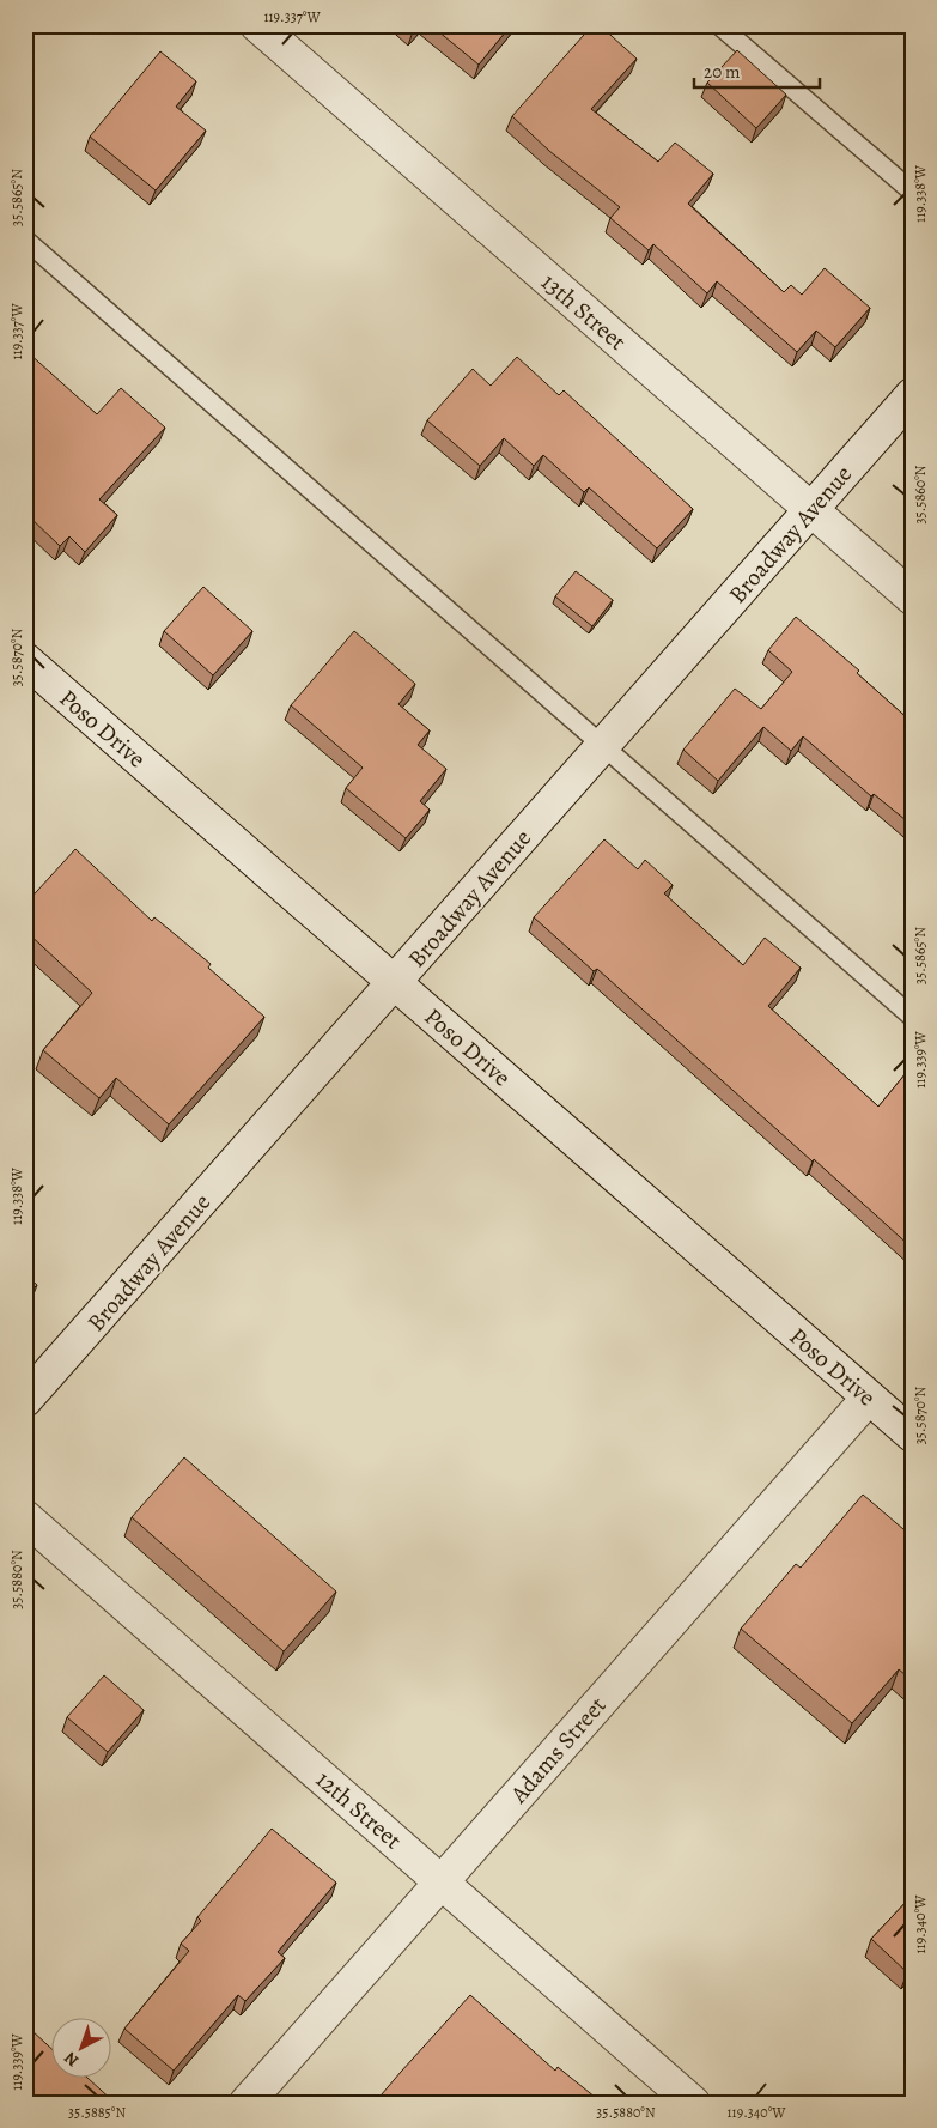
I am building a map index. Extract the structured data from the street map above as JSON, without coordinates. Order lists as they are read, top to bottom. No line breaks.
{"streets":{"street":["13th Street","Broadway Avenue","Poso Drive","Adams Street","12th Street"]},"crossings":[["13th Street","Broadway Avenue"],["Broadway Avenue","Poso Drive"],["Poso Drive","Adams Street"],["Adams Street","12th Street"]],"scale_bar":"20 m","north":"bottom left","coordinates":["119.337°W","119.338°W","35.5865°N","35.5860°N","35.5870°N","119.339°W","35.5880°N","119.340°W","35.5885°N"]}
